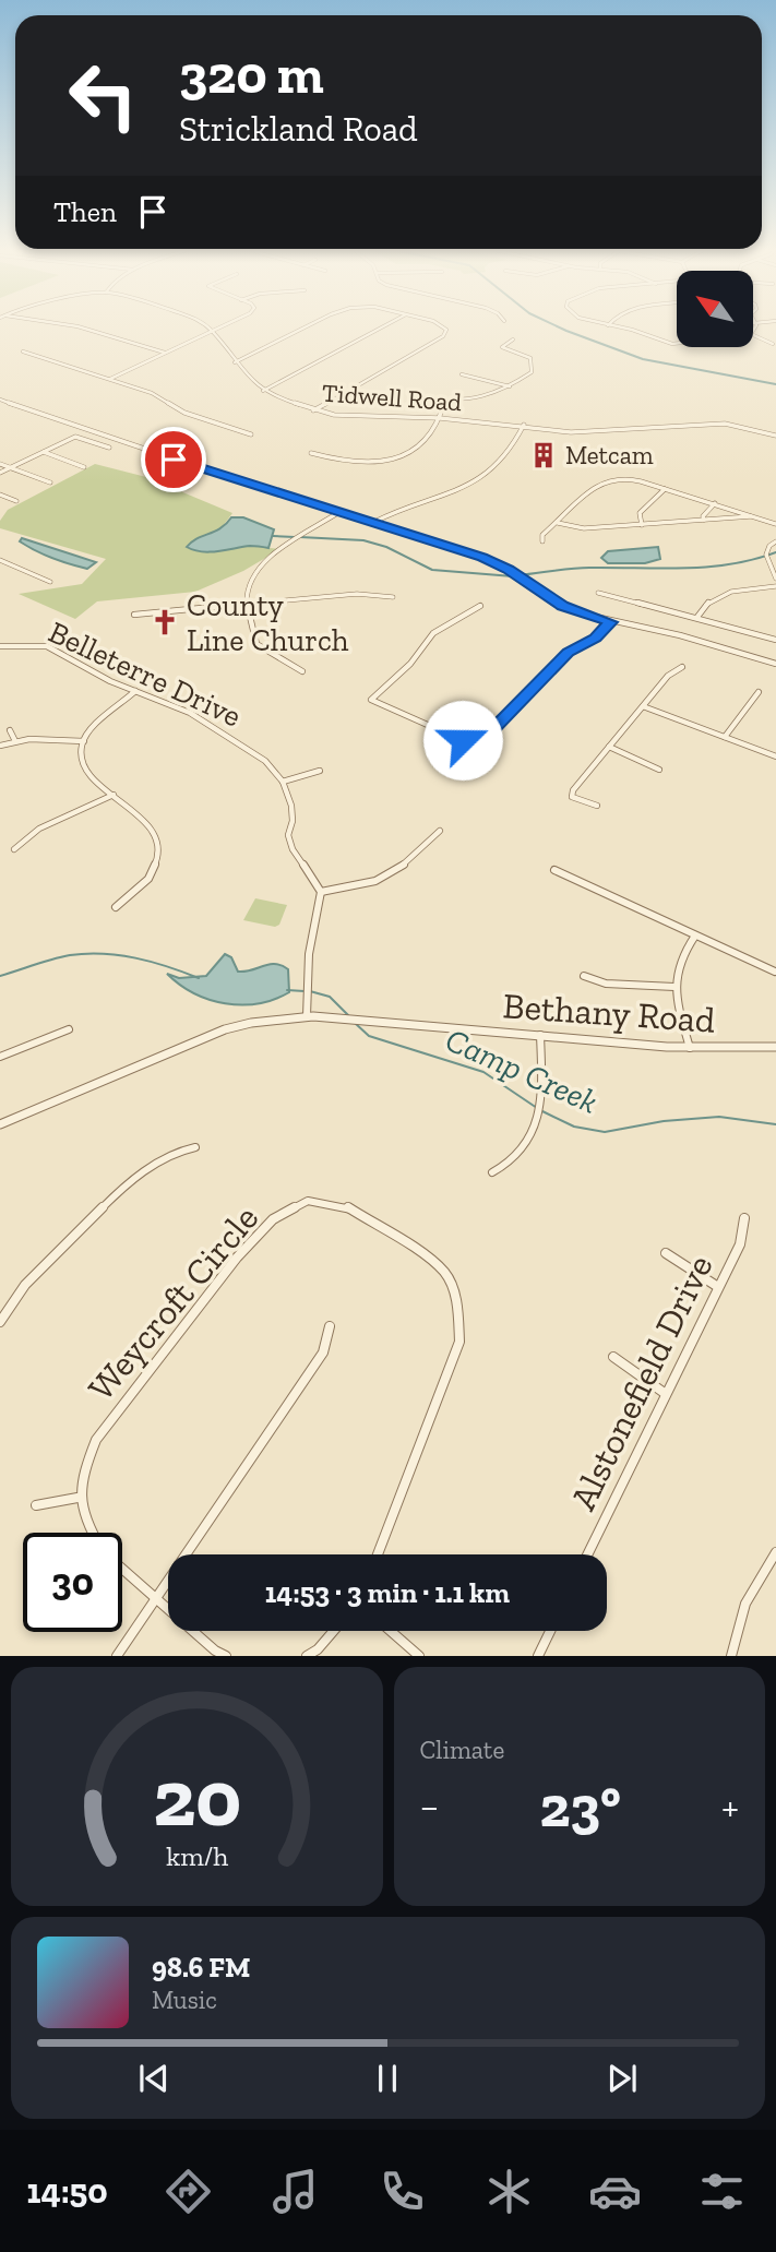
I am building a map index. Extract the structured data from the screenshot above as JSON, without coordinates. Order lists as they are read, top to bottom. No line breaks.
{"streets":{"street":["Tidwell Road","Belleterre Drive","Bethany Road","Weycroft Circle","Alstonefield Drive"]},"water":["Camp Creek"],"places":{"building":["Metcam"],"church":["County Line Church"]},"north":"top left","page":{"turn":["320 m","Strickland Road"],"then":"Then","limit":"30","trip":"14:53 · 3 min · 1.1 km","tile":"Climate","heat":["−","23°","+"],"song":["98.6 FM","Music"],"tabs":"14:50","gauge":["20","km/h"]}}
